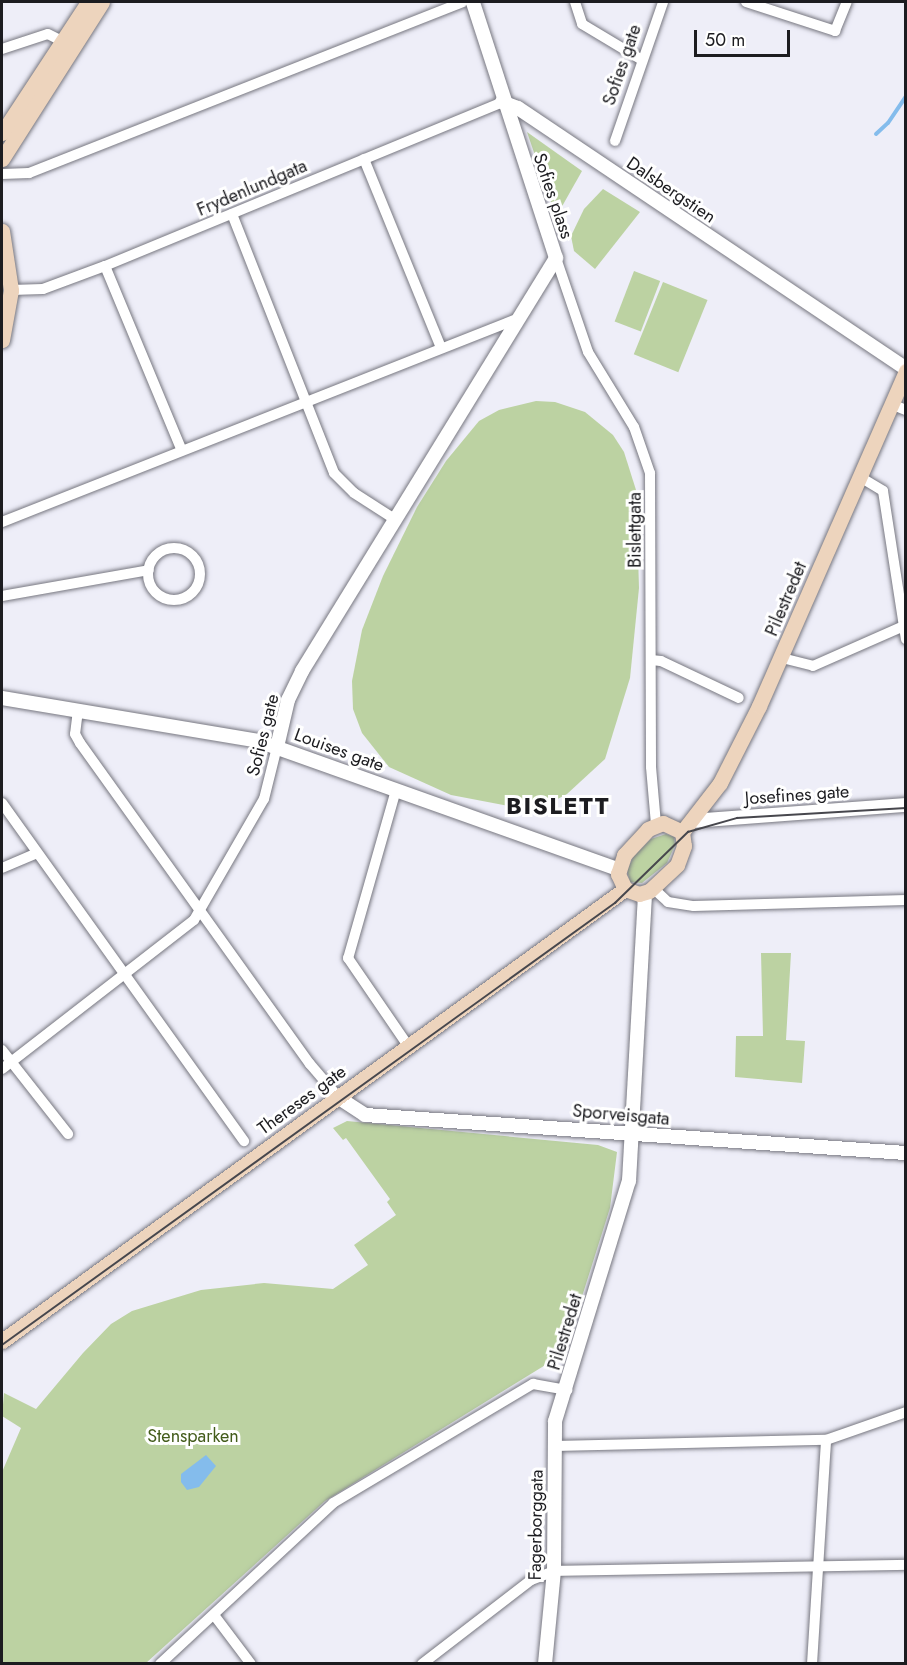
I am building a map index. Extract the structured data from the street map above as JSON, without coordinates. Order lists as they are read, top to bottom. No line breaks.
{"streets":{"main road":["Pilestredet","Thereses gate"],"street":["Sofies gate","Frydenlundgata","Dalsbergstien","Sofies plass","Bislettgata","Louises gate","Josefines gate","Sporveisgata","Fagerborggata"]},"crossings":[["Sofies gate","Sofies plass"],["Sofies gate","Louises gate"],["Frydenlundgata","Dalsbergstien"],["Frydenlundgata","Sofies plass"],["Dalsbergstien","Sofies plass"],["Dalsbergstien","Pilestredet"],["Sofies plass","Bislettgata"],["Pilestredet","Josefines gate"],["Pilestredet","Sporveisgata"],["Pilestredet","Fagerborggata"],["Thereses gate","Sporveisgata"]],"districts":["BISLETT"],"parks":["Stensparken"],"scale_bar":"50 m"}
